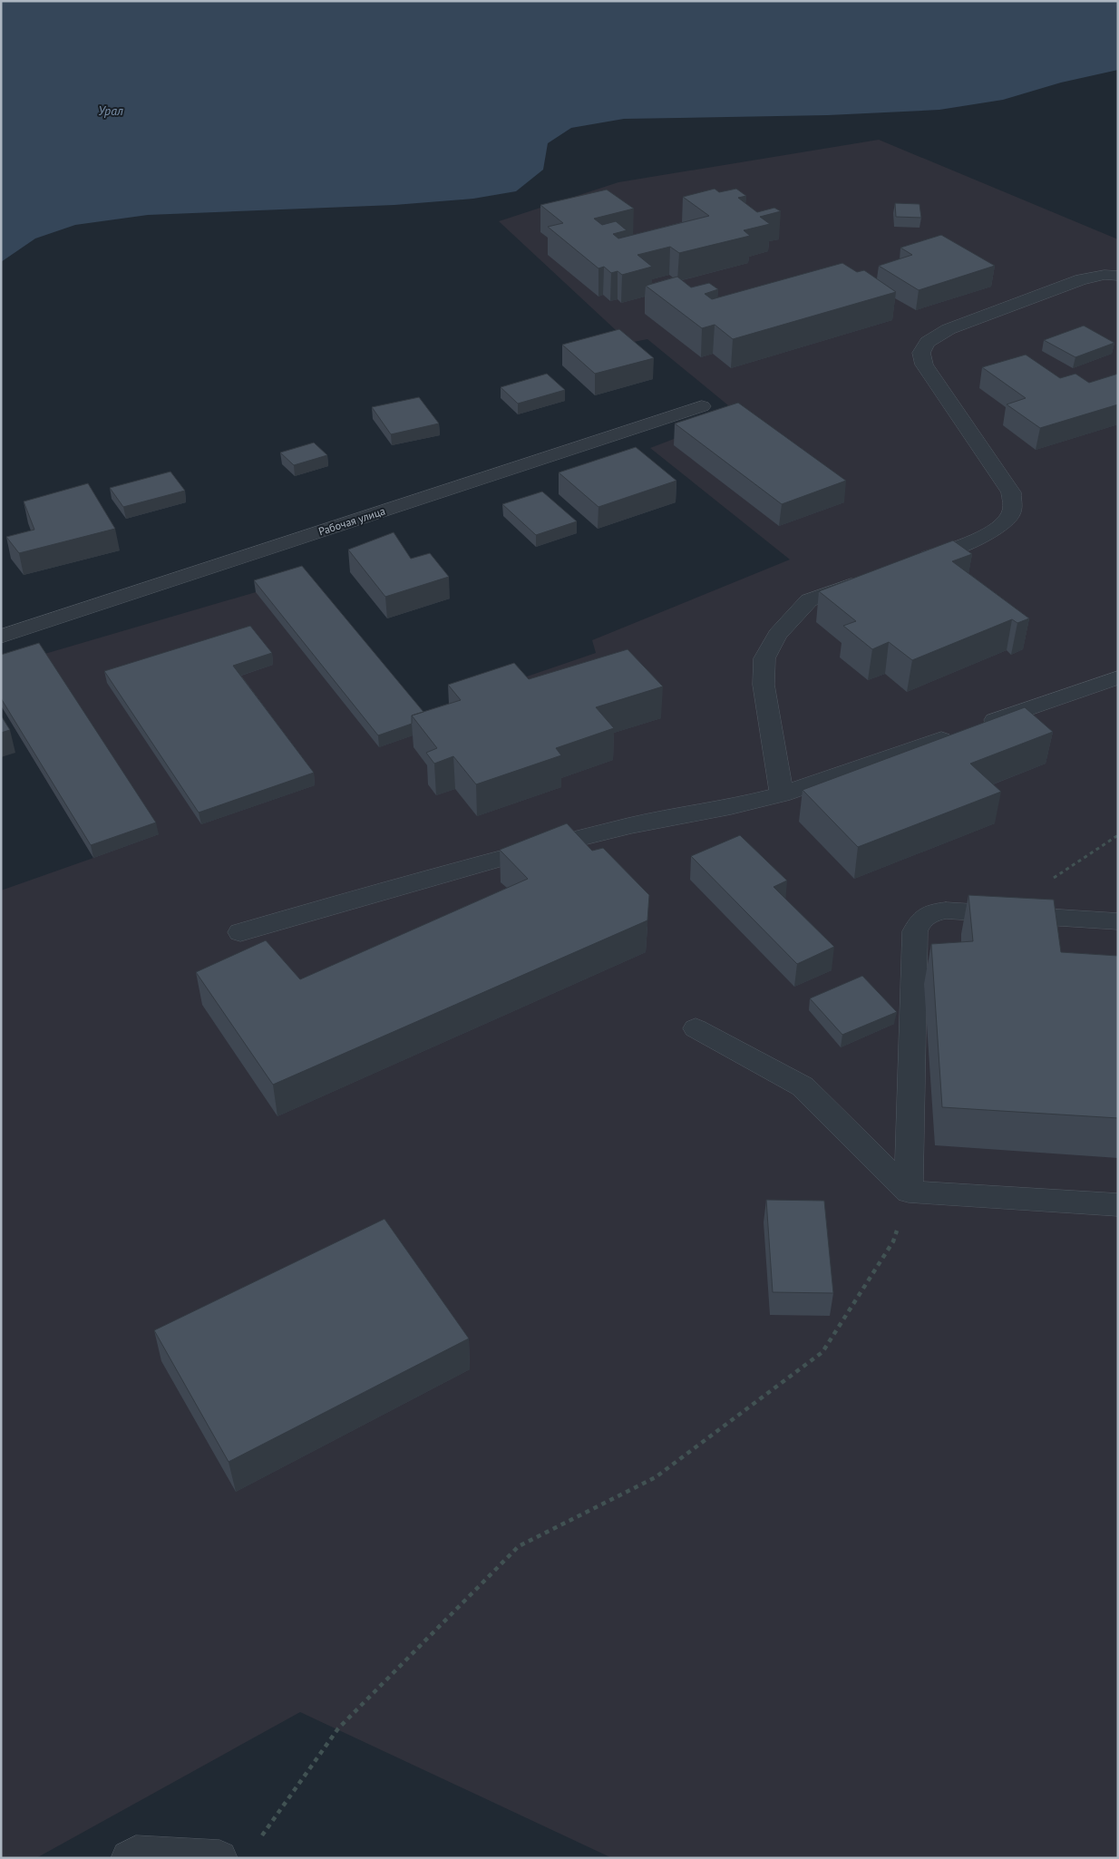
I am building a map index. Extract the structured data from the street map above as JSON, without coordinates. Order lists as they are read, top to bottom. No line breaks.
{"streets":{"street":["Рабочая улица"]},"water":["Урал"]}
